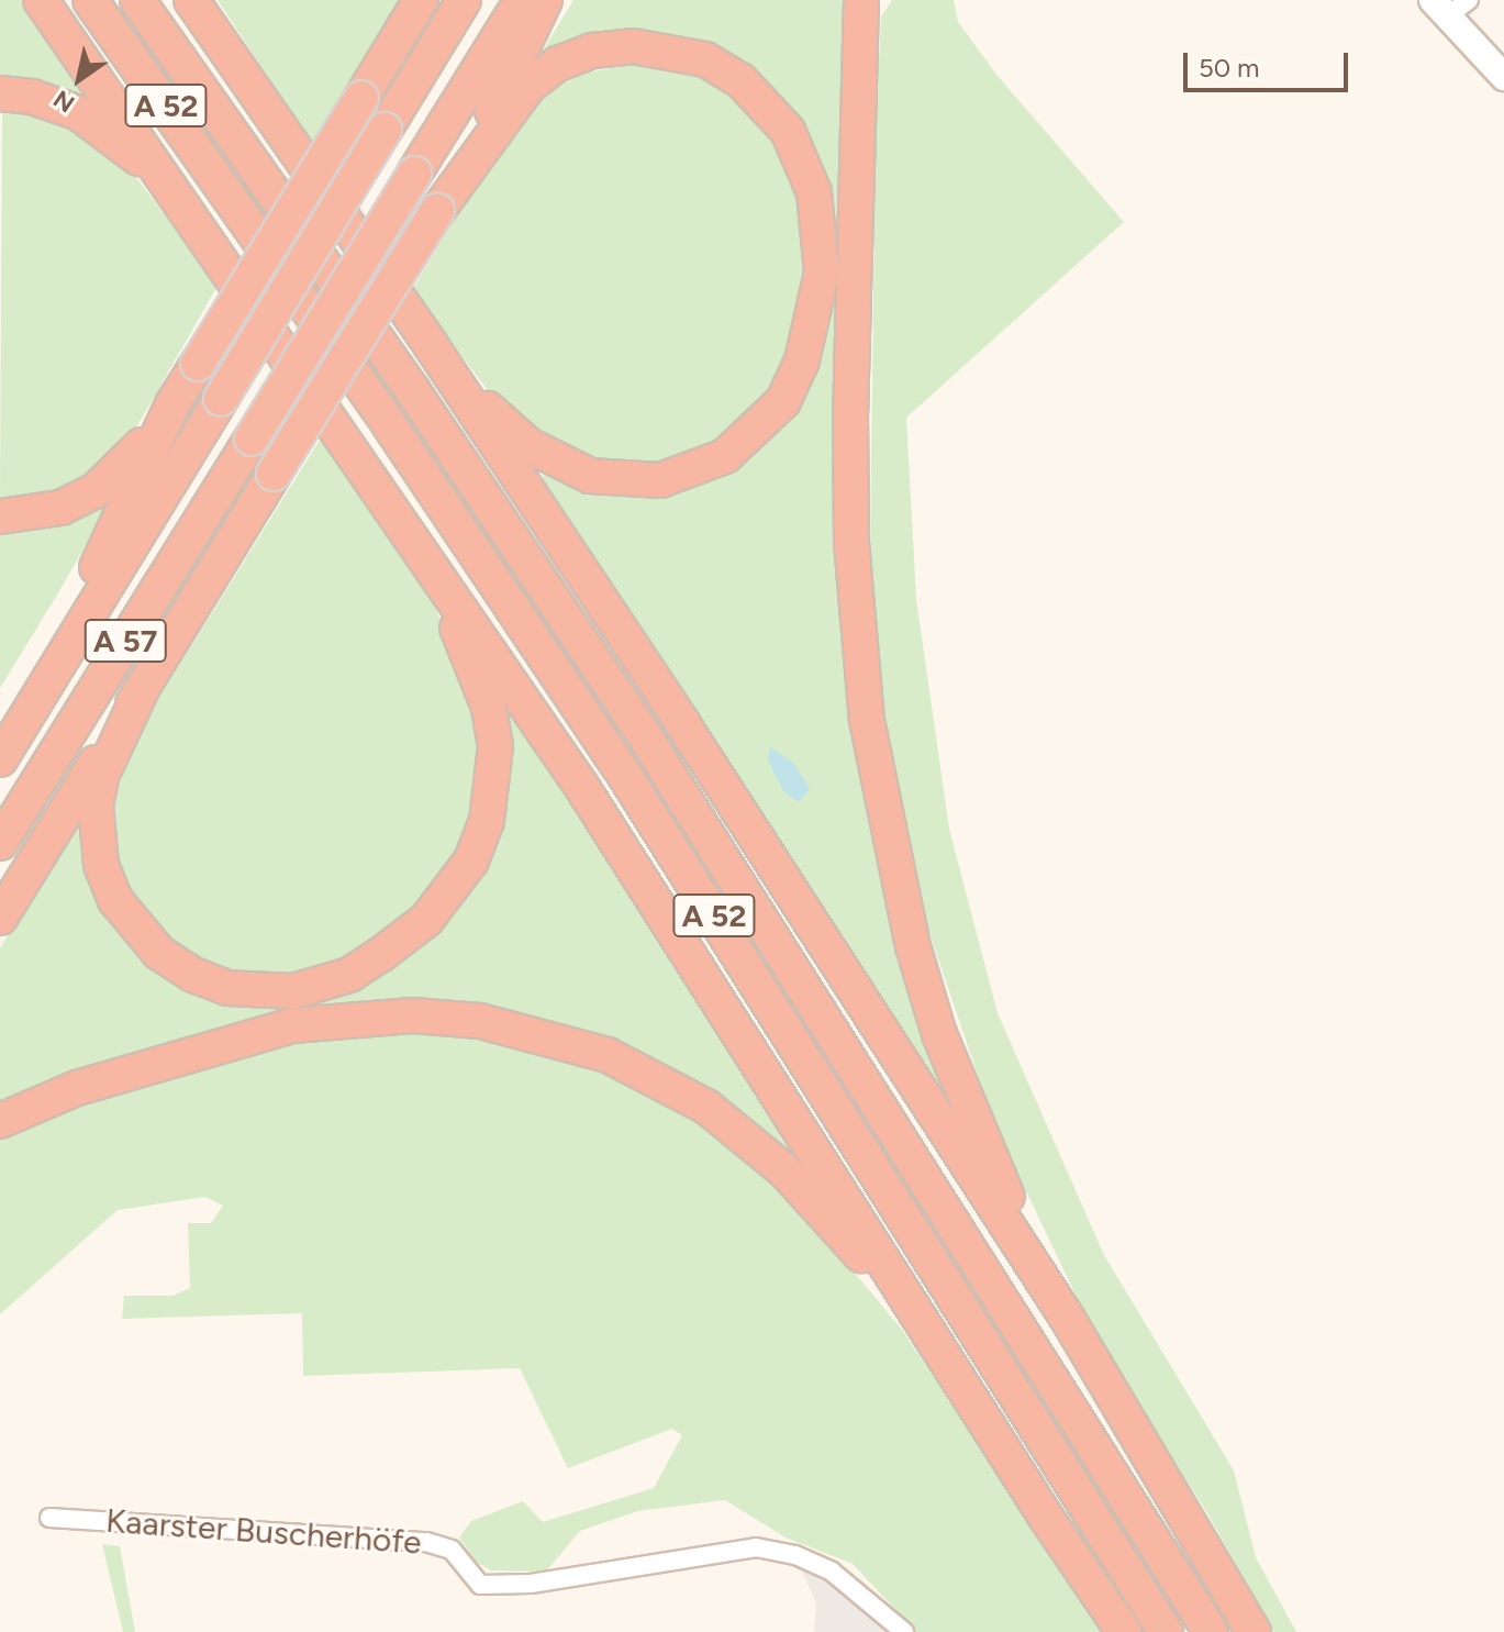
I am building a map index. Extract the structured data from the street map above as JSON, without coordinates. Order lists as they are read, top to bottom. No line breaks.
{"streets":{"highway":["A 52","A 57"],"street":["Kaarster Buscherhöfe"]},"scale_bar":"50 m","north":"bottom left"}
